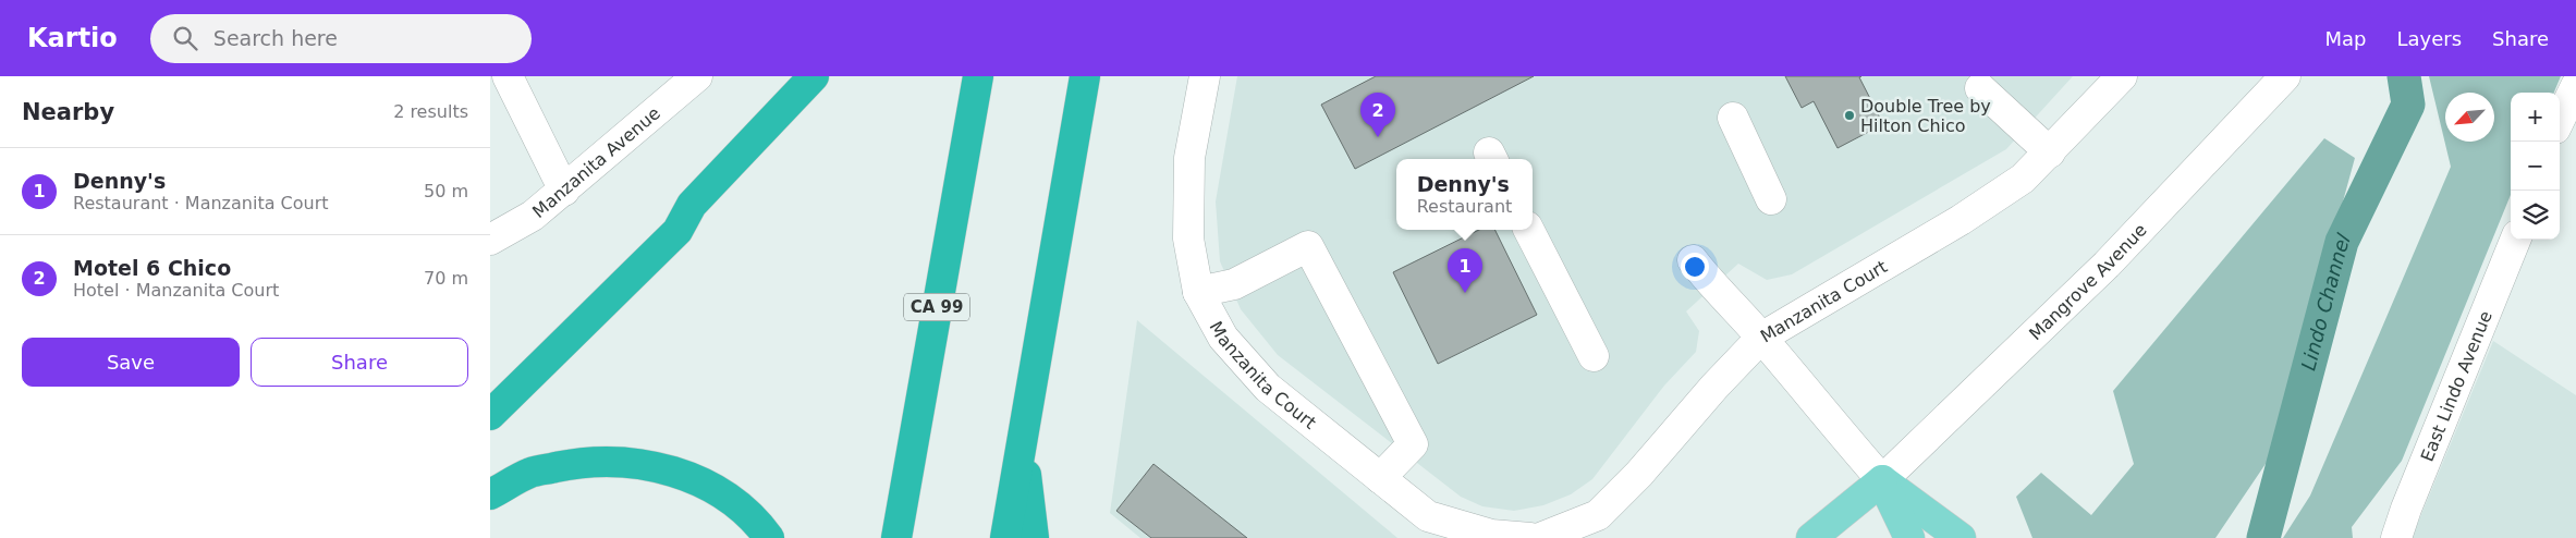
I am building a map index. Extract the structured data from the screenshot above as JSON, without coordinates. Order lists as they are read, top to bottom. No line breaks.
{"streets":{"highway":["CA 99"],"street":["Manzanita Avenue","Mangrove Avenue","Manzanita Court","East Lindo Avenue"]},"water":["Lindo Channel"],"places":["Double Tree by Hilton Chico"],"north":"bottom left","page":{"header":"Kartio","search":"Search here","nav":["Map","Layers","Share"],"heading":["Nearby","2 results"],"map_buttons":["+","−"],"pins":["2","1"],"list":[{"mark":"1","name":"Denny's","note":"Restaurant · Manzanita Court","value":"50 m"},{"mark":"2","name":"Motel 6 Chico","note":"Hotel · Manzanita Court","value":"70 m"}],"popup":["Denny's","Restaurant"],"buttons":["Save","Share"]}}
